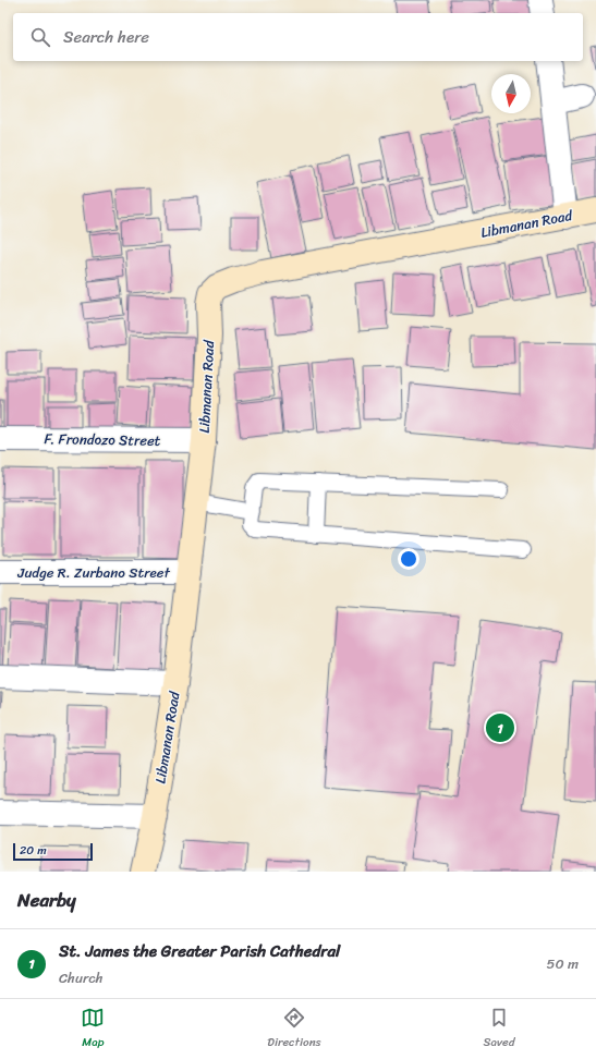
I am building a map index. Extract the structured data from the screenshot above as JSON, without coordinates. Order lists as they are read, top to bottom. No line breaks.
{"streets":{"main road":["Libmanan Road"],"street":["F. Frondozo Street","Judge R. Zurbano Street"]},"crossings":[["Libmanan Road","F. Frondozo Street"],["Libmanan Road","Judge R. Zurbano Street"]],"scale_bar":"20 m","north":"bottom","page":{"search":"Search here","pins":"1","scale":"20 m","heading":"Nearby","list":[{"mark":"1","name":"St. James the Greater Parish Cathedral","note":"Church","value":"50 m"}],"nav":["Map","Directions","Saved"]}}
